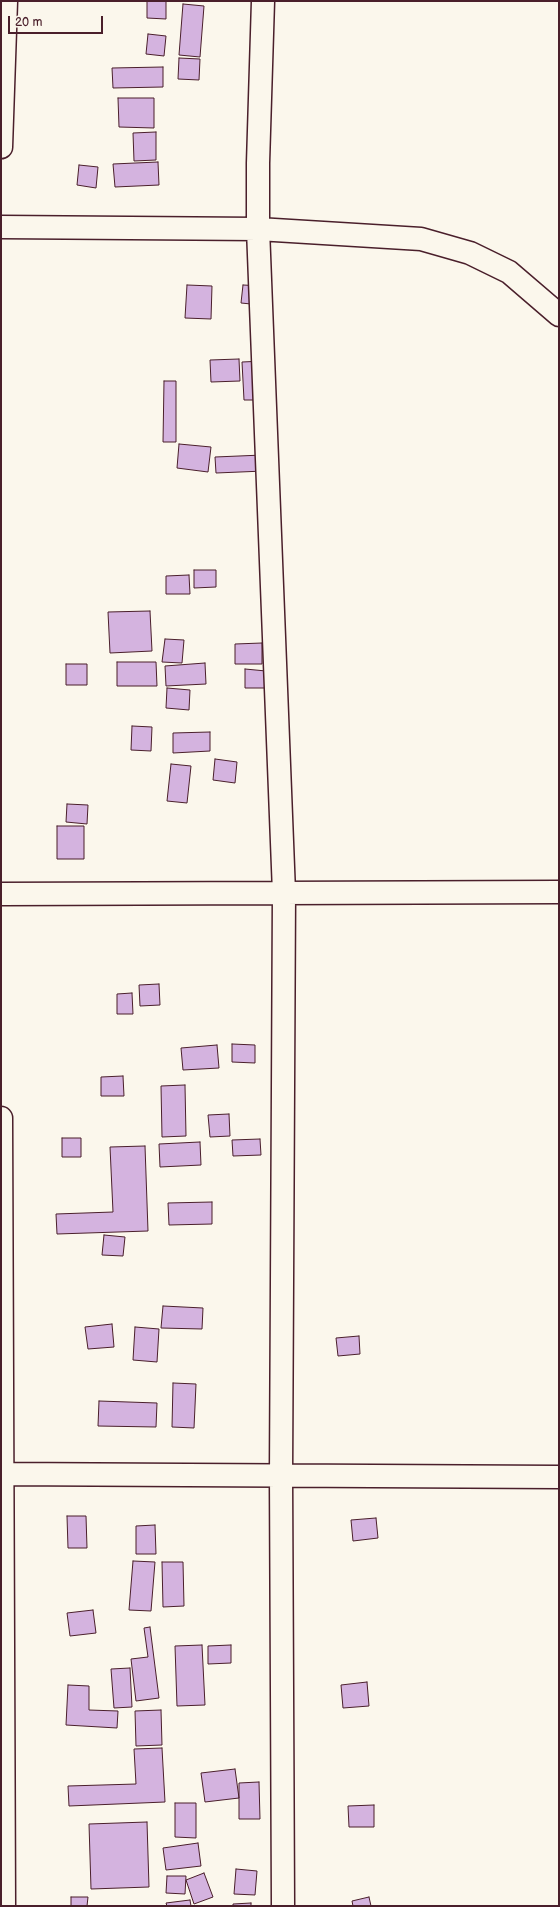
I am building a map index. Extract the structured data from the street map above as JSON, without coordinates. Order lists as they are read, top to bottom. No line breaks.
{"scale_bar":"20 m"}
